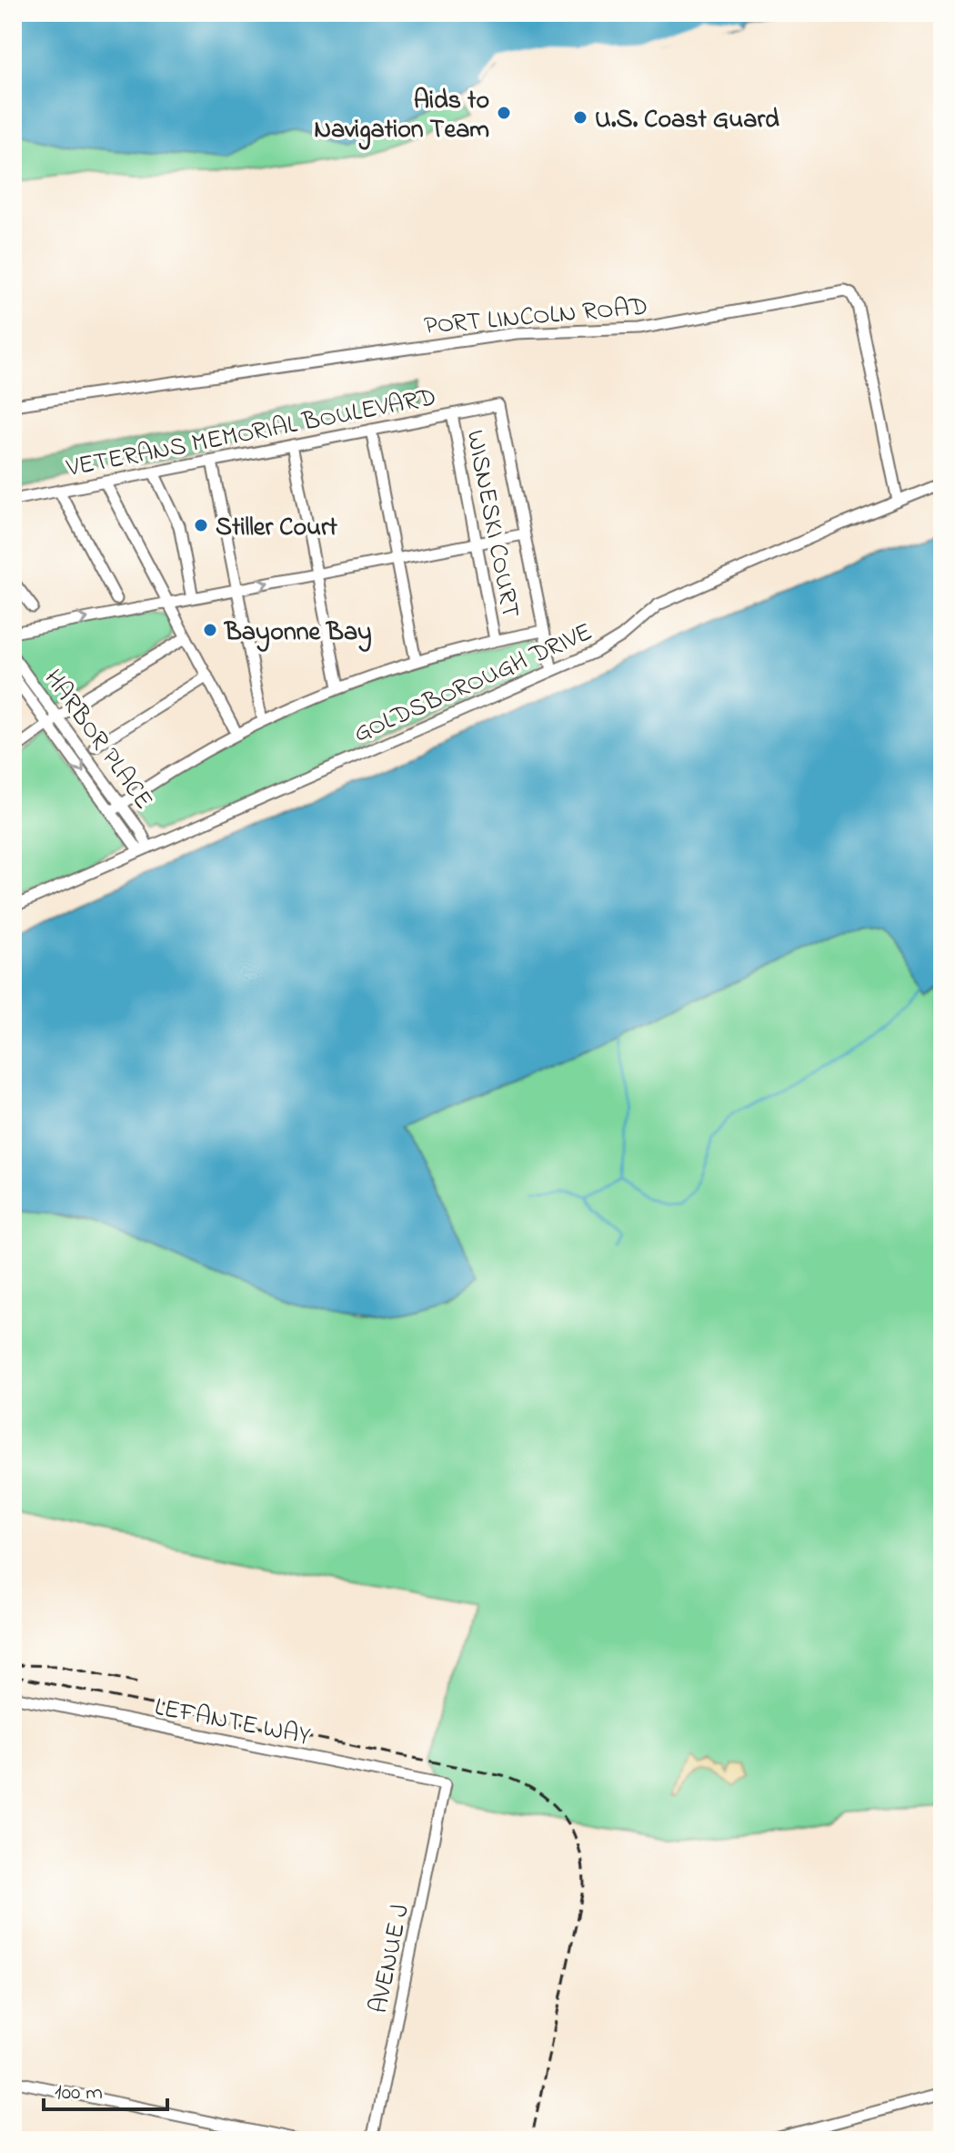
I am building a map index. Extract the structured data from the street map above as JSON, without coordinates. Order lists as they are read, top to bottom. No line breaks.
{"streets":{"street":["PORT LINCOLN ROAD","VETERANS MEMORIAL BOULEVARD","WISNESKI COURT","GOLDSBOROUGH DRIVE","HARBOR PLACE","LEFANTE WAY","AVENUE J"]},"crossings":[["PORT LINCOLN ROAD","GOLDSBOROUGH DRIVE"],["VETERANS MEMORIAL BOULEVARD","WISNESKI COURT"],["GOLDSBOROUGH DRIVE","HARBOR PLACE"],["LEFANTE WAY","AVENUE J"]],"places":["Aids to Navigation Team","U.S. Coast Guard","Stiller Court","Bayonne Bay"],"scale_bar":"100 m"}
